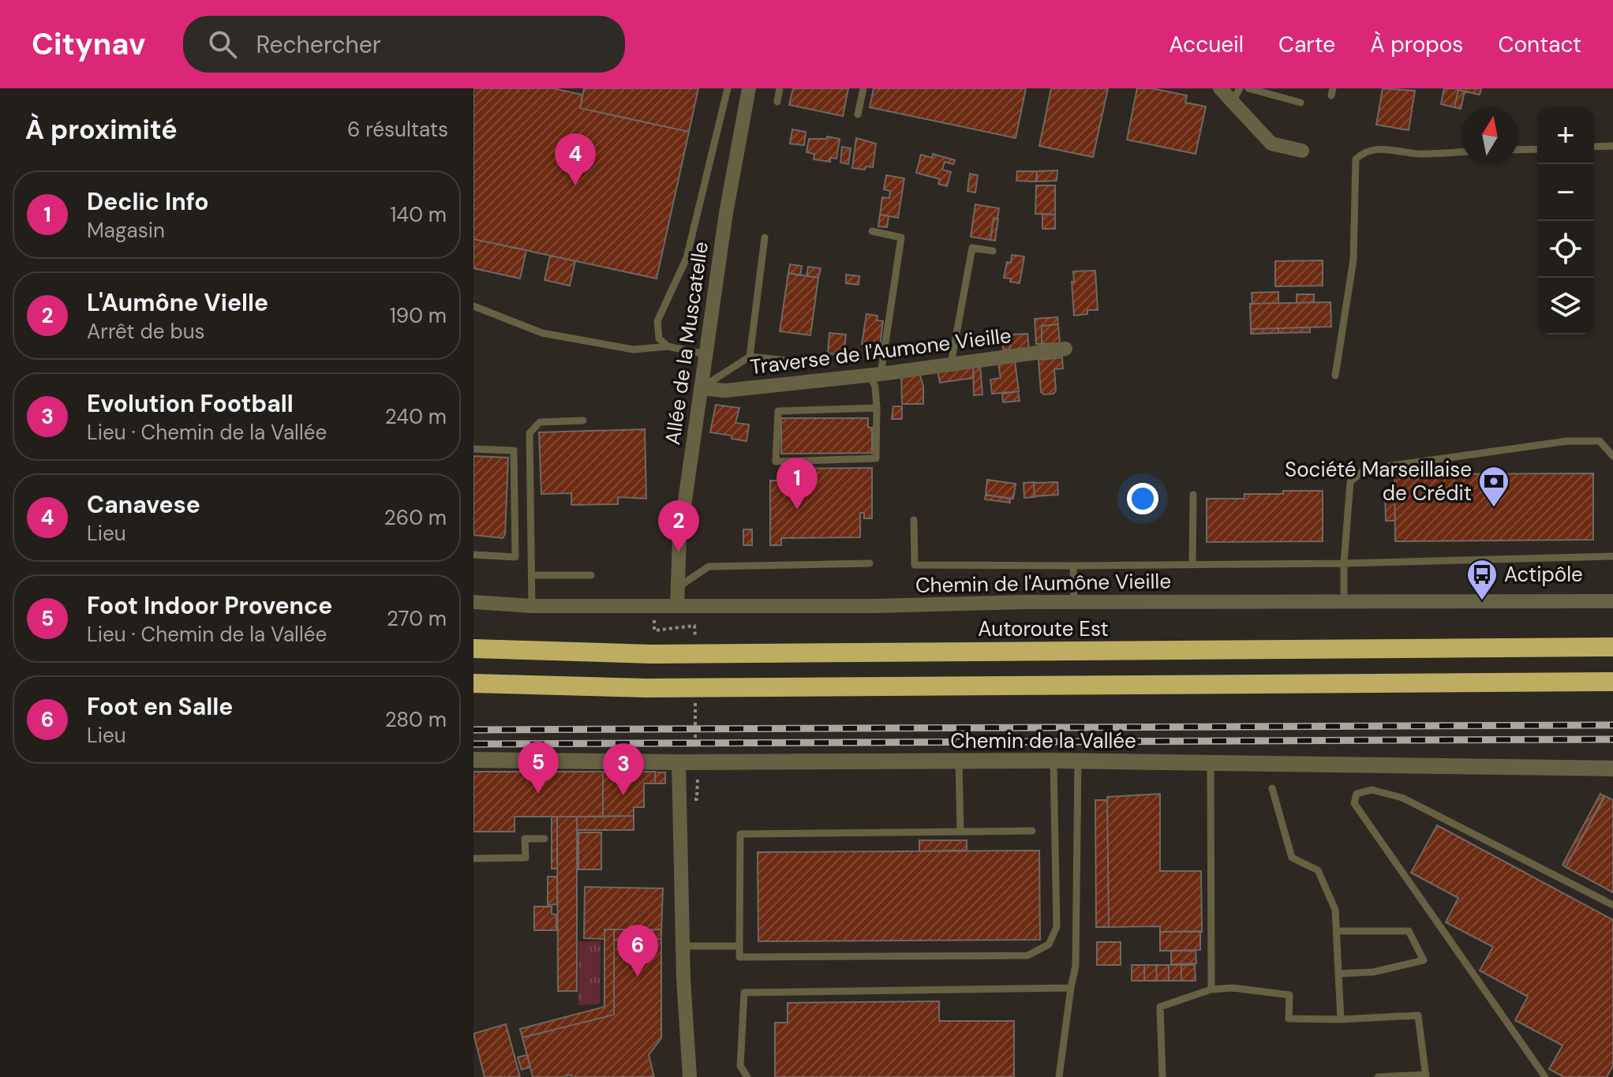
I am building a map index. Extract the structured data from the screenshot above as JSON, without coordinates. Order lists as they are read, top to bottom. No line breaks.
{"streets":{"highway":["Autoroute Est"],"street":["Allée de la Muscatelle","Traverse de l'Aumone Vieille","Chemin de l'Aumône Vieille","Chemin de la Vallée"]},"crossings":[["Allée de la Muscatelle","Traverse de l'Aumone Vieille"],["Allée de la Muscatelle","Chemin de l'Aumône Vieille"]],"places":{"bank":["Société Marseillaise de Crédit"],"bus stop":["Actipôle"]},"north":"top","page":{"header":"Citynav","search":"Rechercher","nav":["Accueil","Carte","À propos","Contact"],"heading":["À proximité","6 résultats"],"map_buttons":["+","−"],"pins":["4","1","2","5","3","6"],"list":[{"mark":"1","name":"Declic Info","note":"Magasin","value":"140 m"},{"mark":"2","name":"L'Aumône Vielle","note":"Arrêt de bus","value":"190 m"},{"mark":"3","name":"Evolution Football","note":"Lieu · Chemin de la Vallée","value":"240 m"},{"mark":"4","name":"Canavese","note":"Lieu","value":"260 m"},{"mark":"5","name":"Foot Indoor Provence","note":"Lieu · Chemin de la Vallée","value":"270 m"},{"mark":"6","name":"Foot en Salle","note":"Lieu","value":"280 m"}]}}
